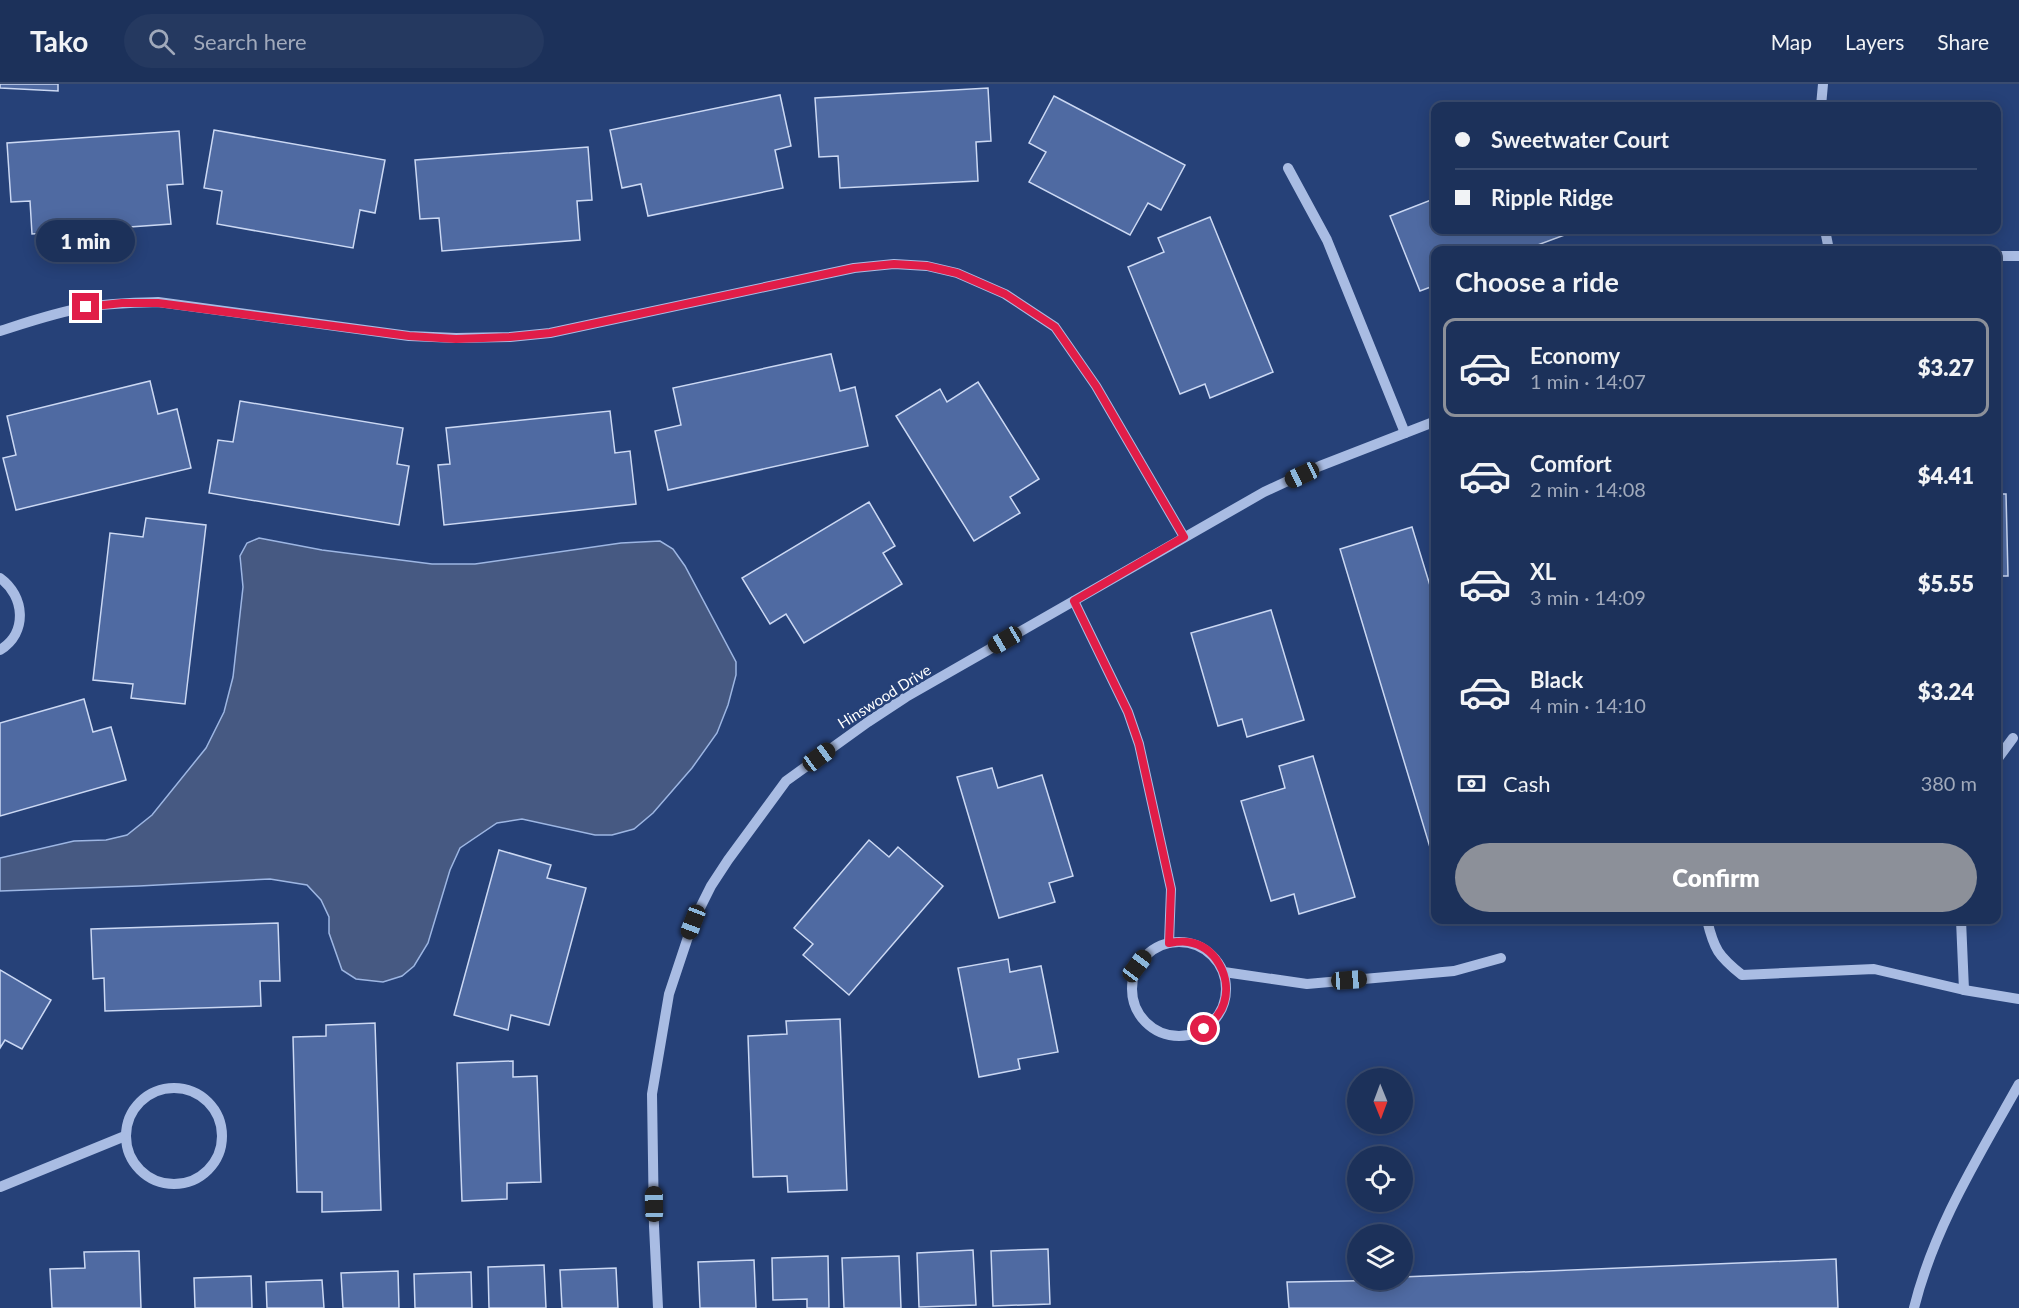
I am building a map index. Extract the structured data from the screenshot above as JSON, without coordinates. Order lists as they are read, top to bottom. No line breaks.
{"streets":{"street":["Hinswood Drive"]},"north":"bottom","page":{"header":"Tako","search":"Search here","nav":["Map","Layers","Share"],"banner":["Sweetwater Court","Ripple Ridge"],"bubble":"1 min","heading":"Choose a ride","list":[{"name":"Economy","note":"1 min · 14:07","value":"$3.27"},{"name":"Comfort","note":"2 min · 14:08","value":"$4.41"},{"name":"XL","note":"3 min · 14:09","value":"$5.55"},{"name":"Black","note":"4 min · 14:10","value":"$3.24"}],"pay":["Cash","380 m"],"buttons":"Confirm"}}
